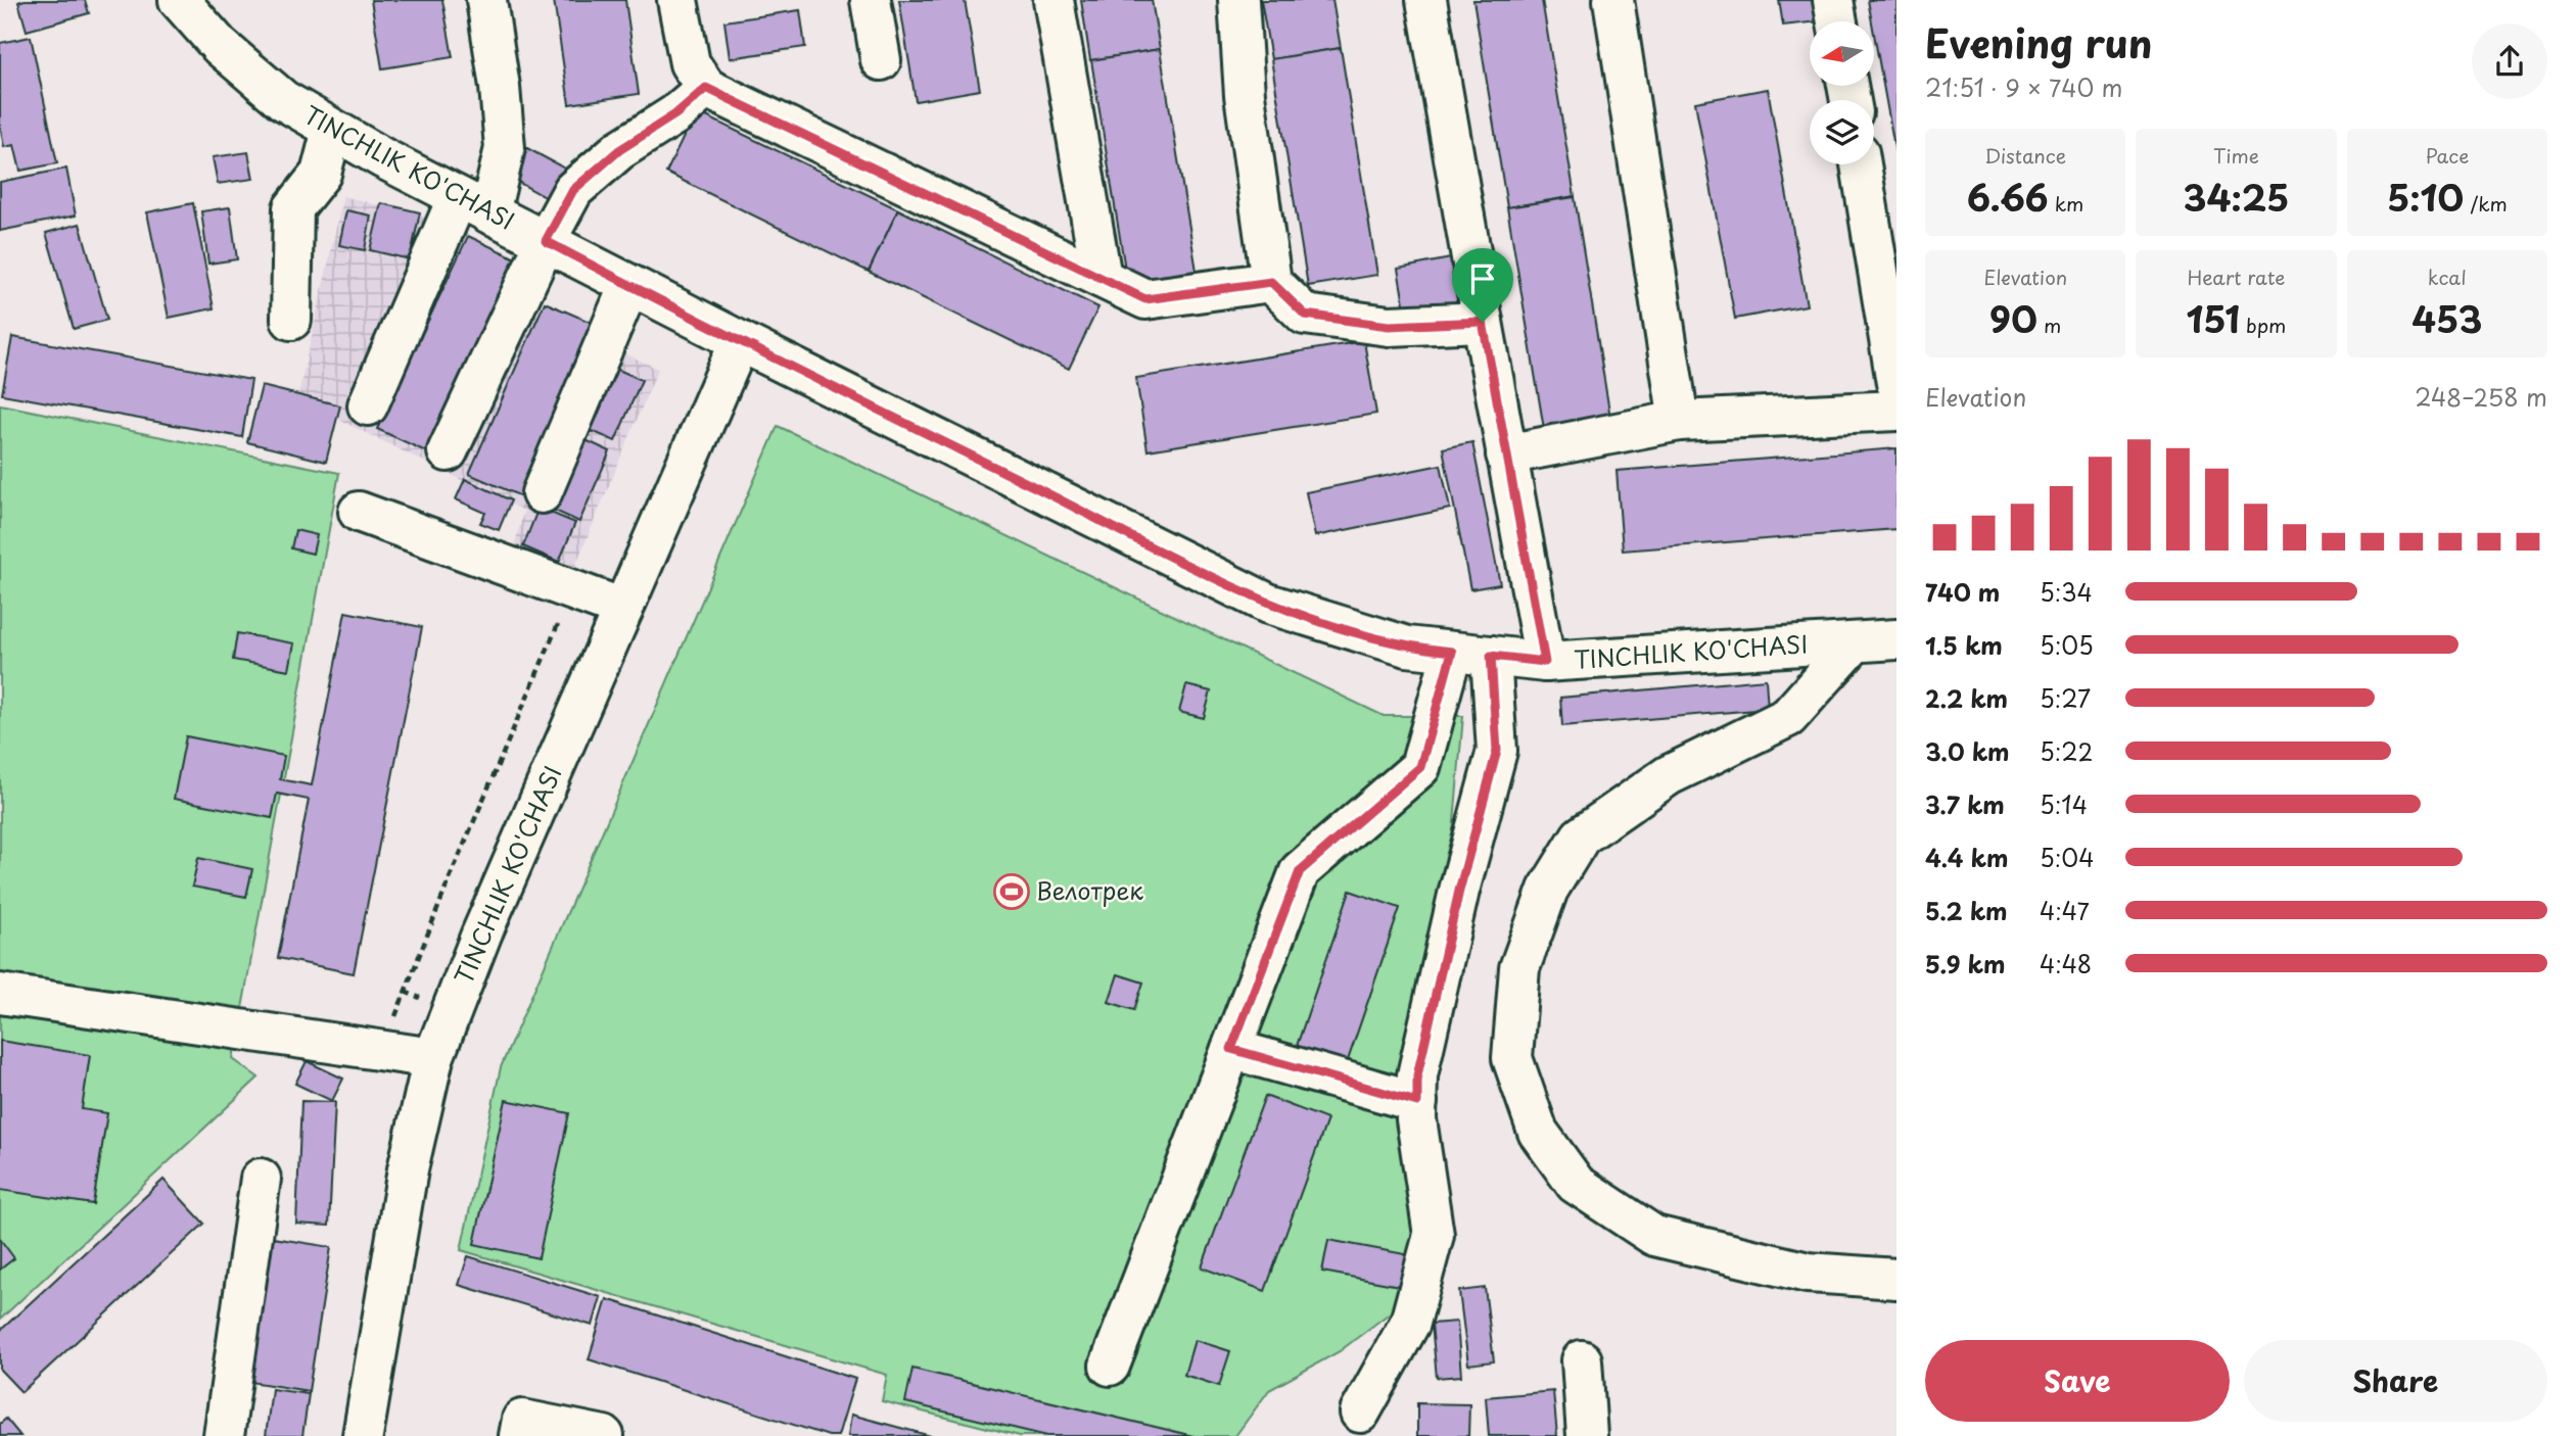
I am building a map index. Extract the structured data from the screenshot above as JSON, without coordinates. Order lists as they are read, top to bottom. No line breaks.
{"streets":{"street":["TINCHLIK KO'CHASI"]},"places":{"sports":["Велотрек"]},"north":"left","page":{"heading":["Evening run","21:51 · 9 × 740 m"],"stats":[["Distance","6.66 km"],["Time","34:25"],["Pace","5:10 /km"],["Elevation","90 m"],["Heart rate","151 bpm"],["kcal","453"]],"chart":["Elevation","248–258 m"],"list":[{"name":"740 m","note":"5:34"},{"name":"1.5 km","note":"5:05"},{"name":"2.2 km","note":"5:27"},{"name":"3.0 km","note":"5:22"},{"name":"3.7 km","note":"5:14"},{"name":"4.4 km","note":"5:04"},{"name":"5.2 km","note":"4:47"},{"name":"5.9 km","note":"4:48"}],"buttons":["Save","Share"]}}
